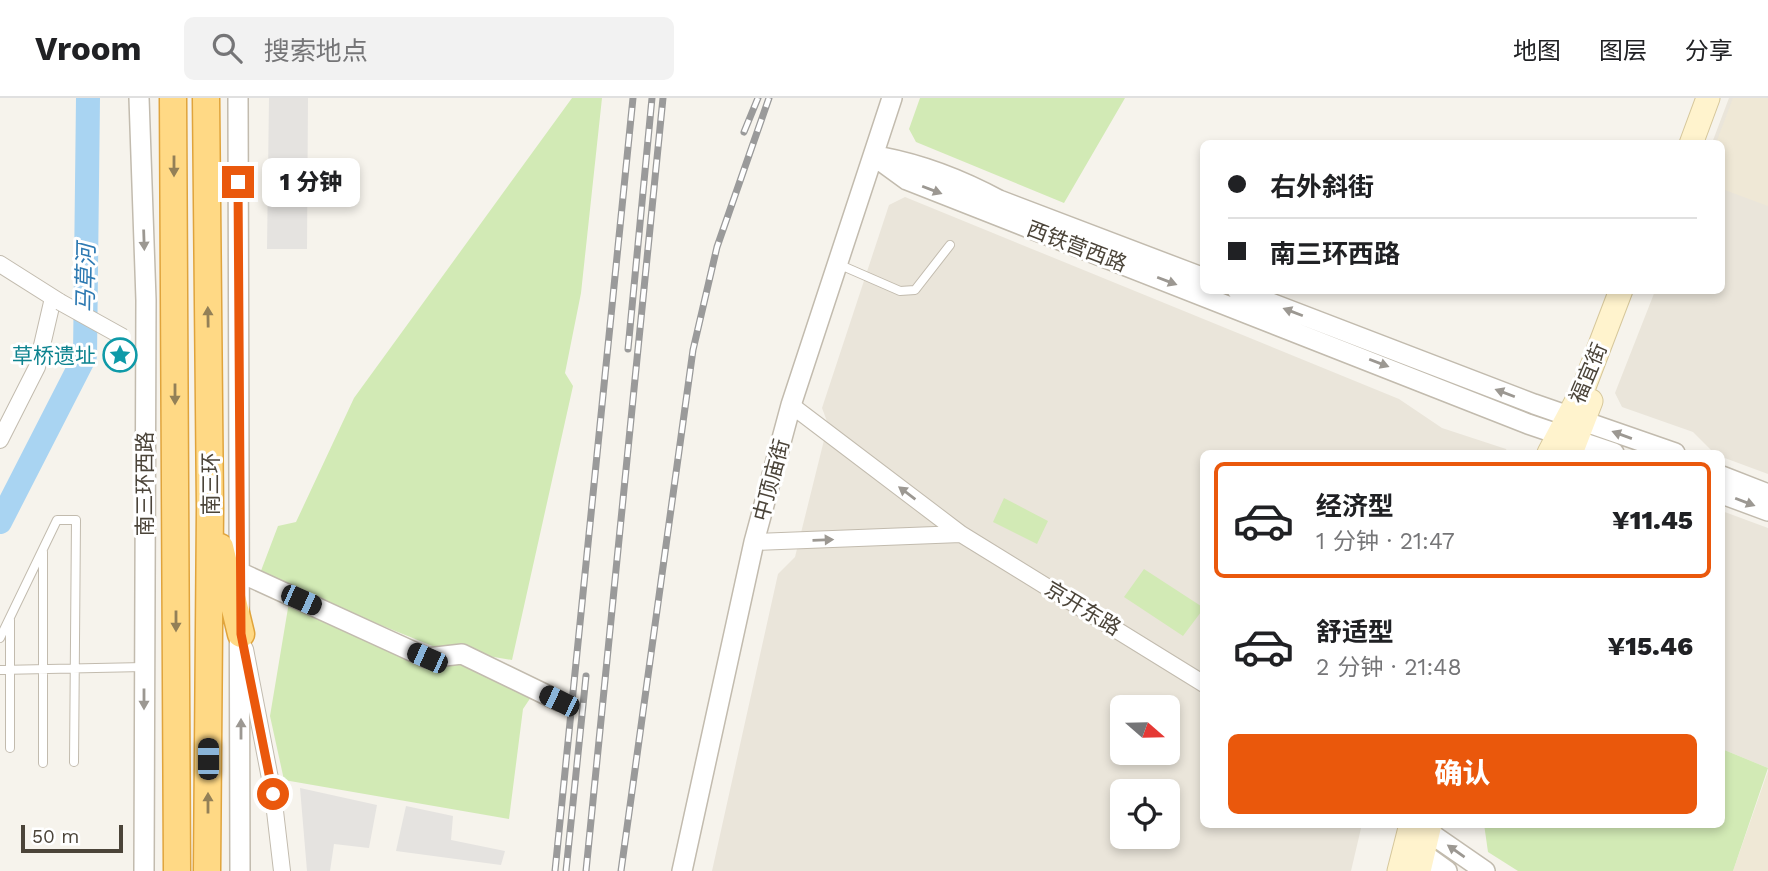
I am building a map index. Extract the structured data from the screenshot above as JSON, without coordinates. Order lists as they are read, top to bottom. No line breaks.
{"streets":{"highway":["南三环"],"main road":["福宜街"],"street":["西铁营西路","中顶庙街","南三环西路","京开东路"]},"crossings":[["西铁营西路","福宜街"],["西铁营西路","中顶庙街"]],"water":["马草河"],"places":{"place":["草桥遗址"]},"scale_bar":"50 m","north":"right","page":{"header":"Vroom","search":"搜索地点","nav":["地图","图层","分享"],"banner":["右外斜街","南三环西路"],"bubble":"1 分钟","list":[{"name":"经济型","note":"1 分钟 · 21:47","value":"¥11.45"},{"name":"舒适型","note":"2 分钟 · 21:48","value":"¥15.46"}],"buttons":"确认","scale":"50 m"}}
